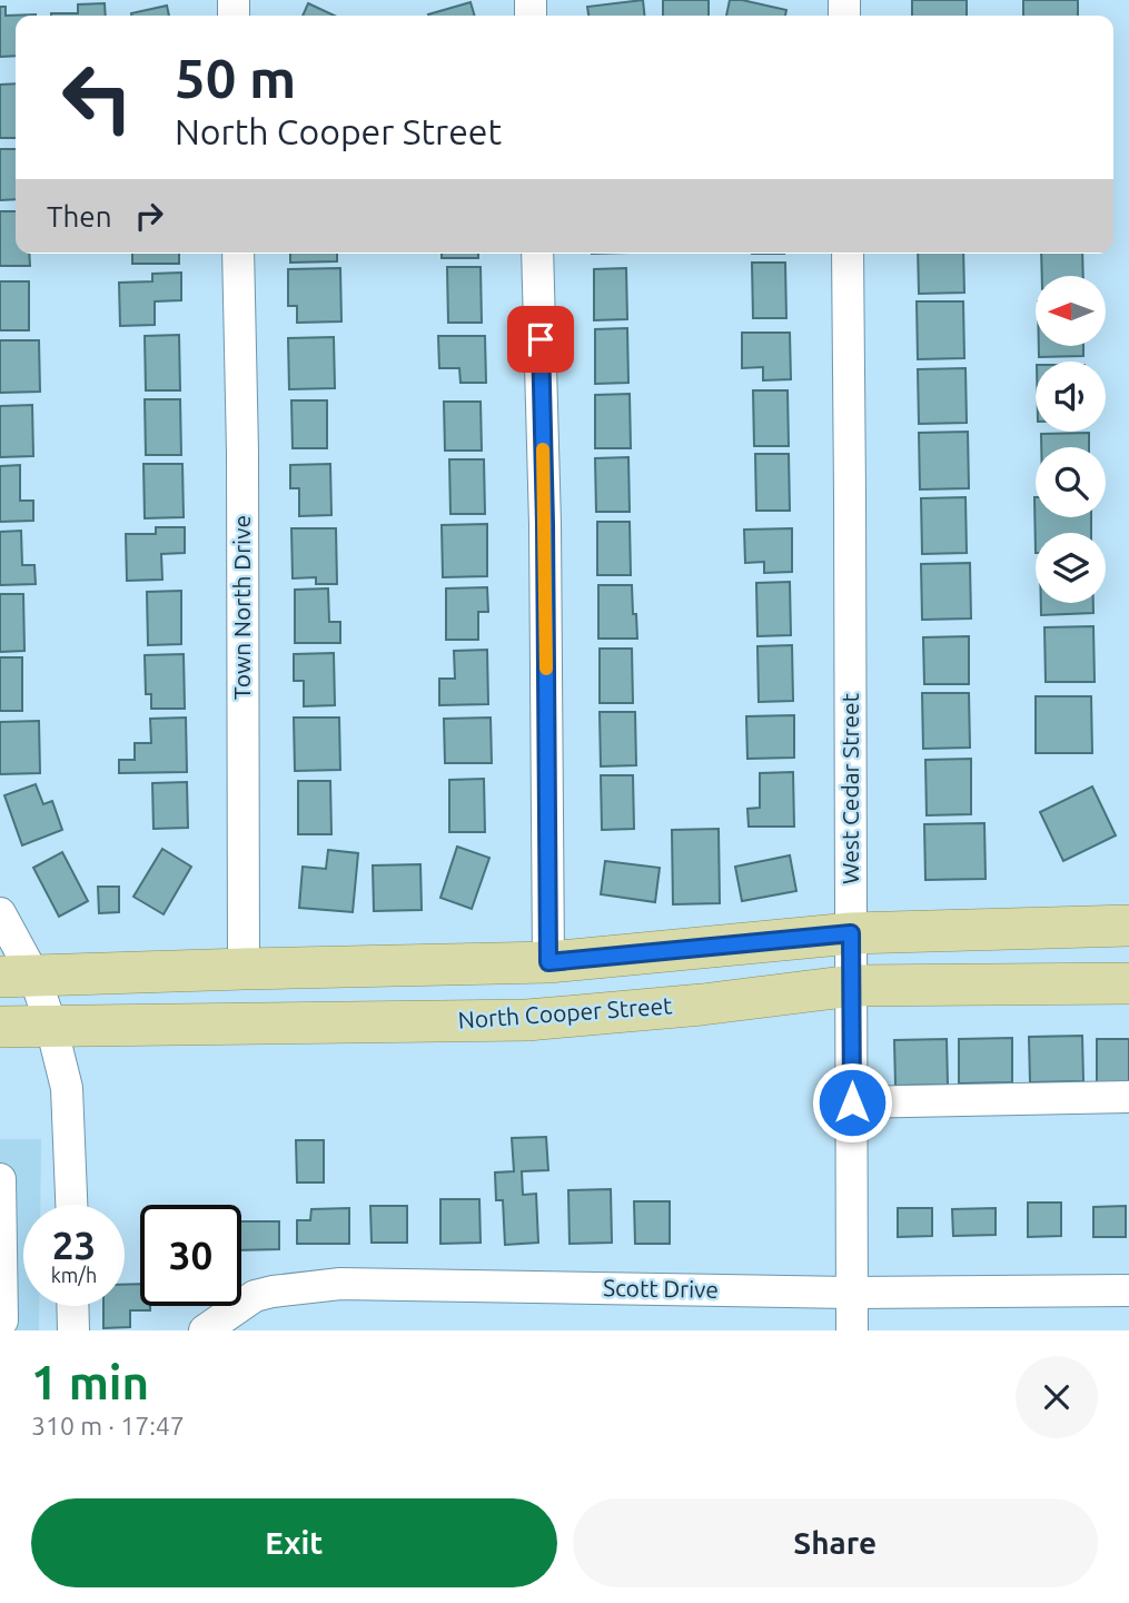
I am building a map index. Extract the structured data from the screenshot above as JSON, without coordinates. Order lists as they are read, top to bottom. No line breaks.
{"streets":{"main road":["North Cooper Street"],"street":["Town North Drive","West Cedar Street","Scott Drive"]},"crossings":[["West Cedar Street","North Cooper Street"],["West Cedar Street","Scott Drive"]],"north":"left","page":{"turn":["50 m","North Cooper Street"],"then":"Then","speed":"23 km/h","limit":"30","heading":["1 min","310 m · 17:47"],"buttons":["Exit","Share"]}}
